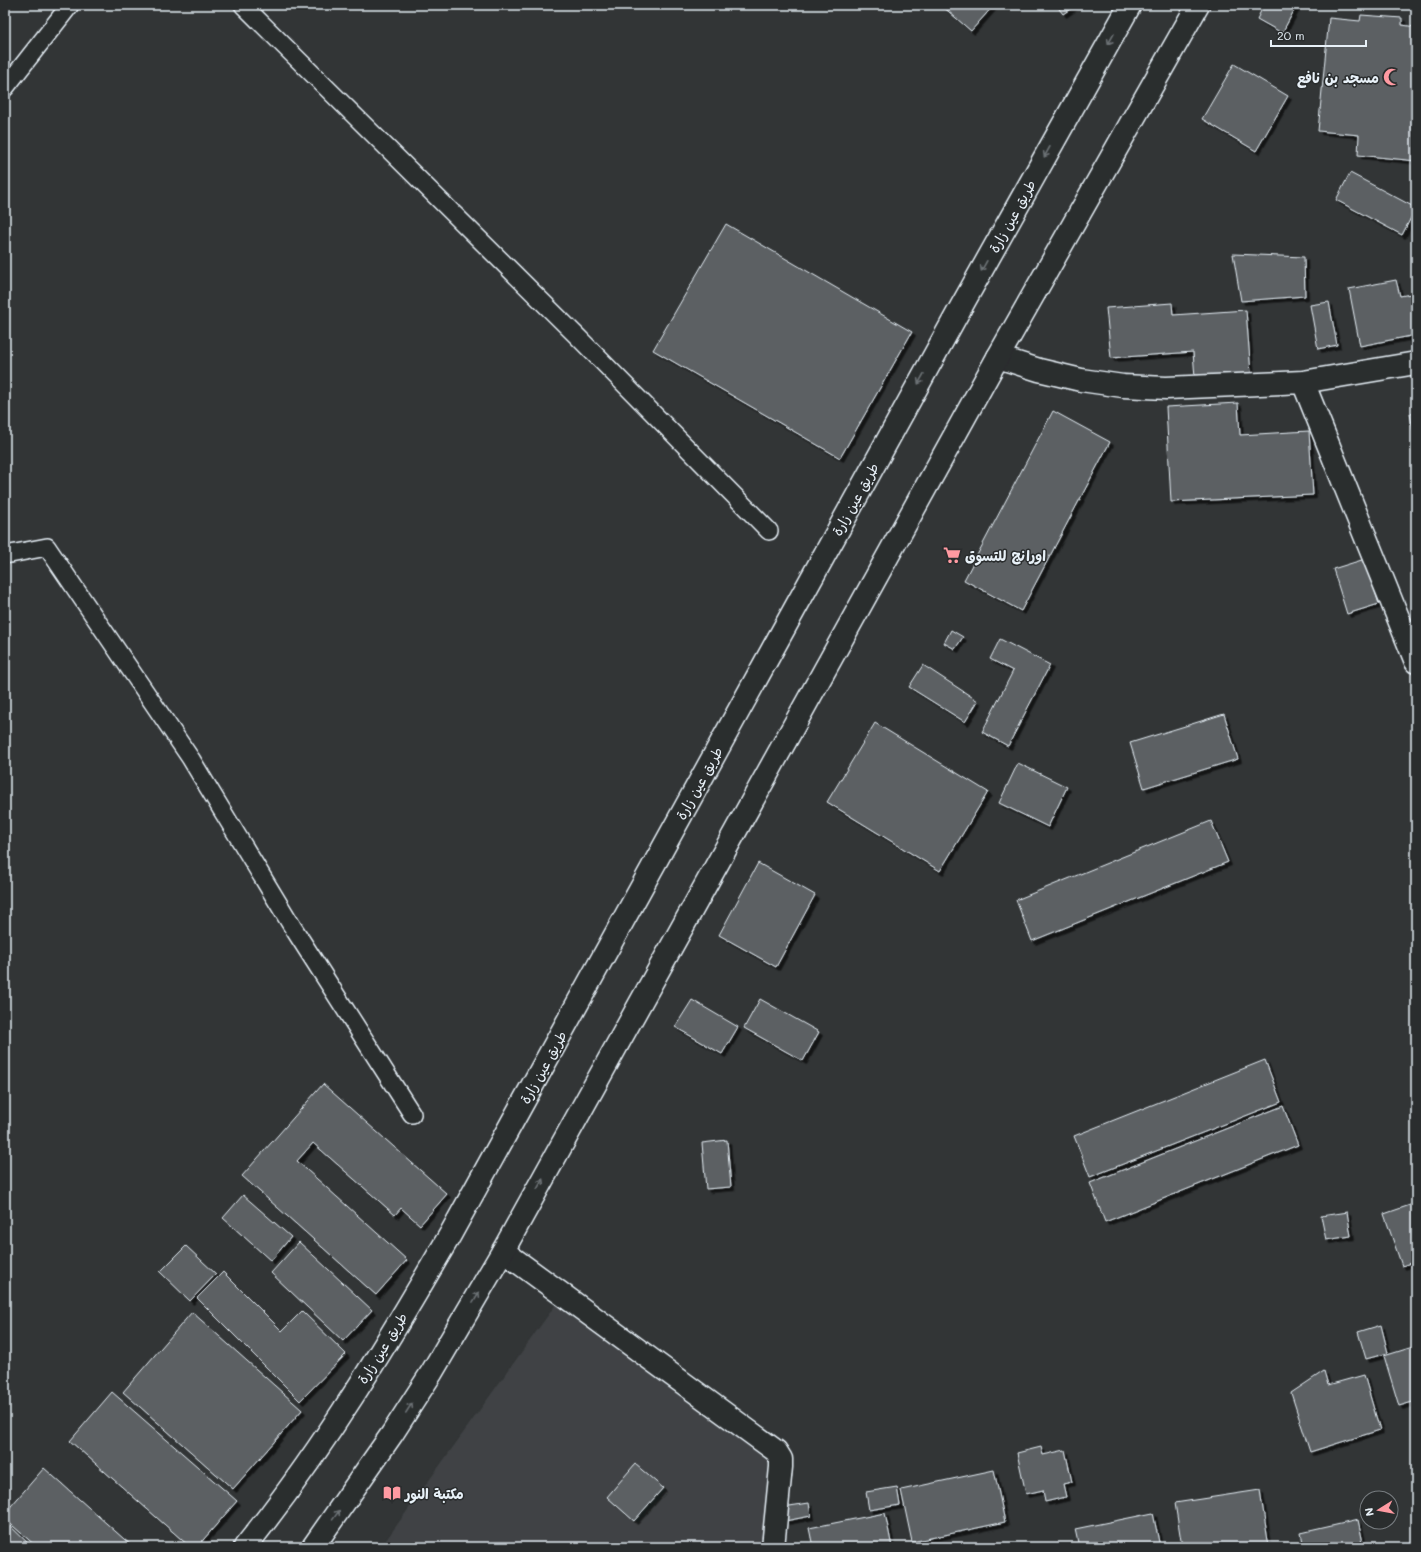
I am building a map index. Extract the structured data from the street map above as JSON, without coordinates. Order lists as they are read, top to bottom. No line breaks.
{"streets":{"main road":["طريق عين زارة"]},"places":{"mosque":["مسجد بن نافع"],"supermarket":["اورانج للتسوق"],"library":["مكتبة النور"]},"scale_bar":"20 m","north":"left"}
